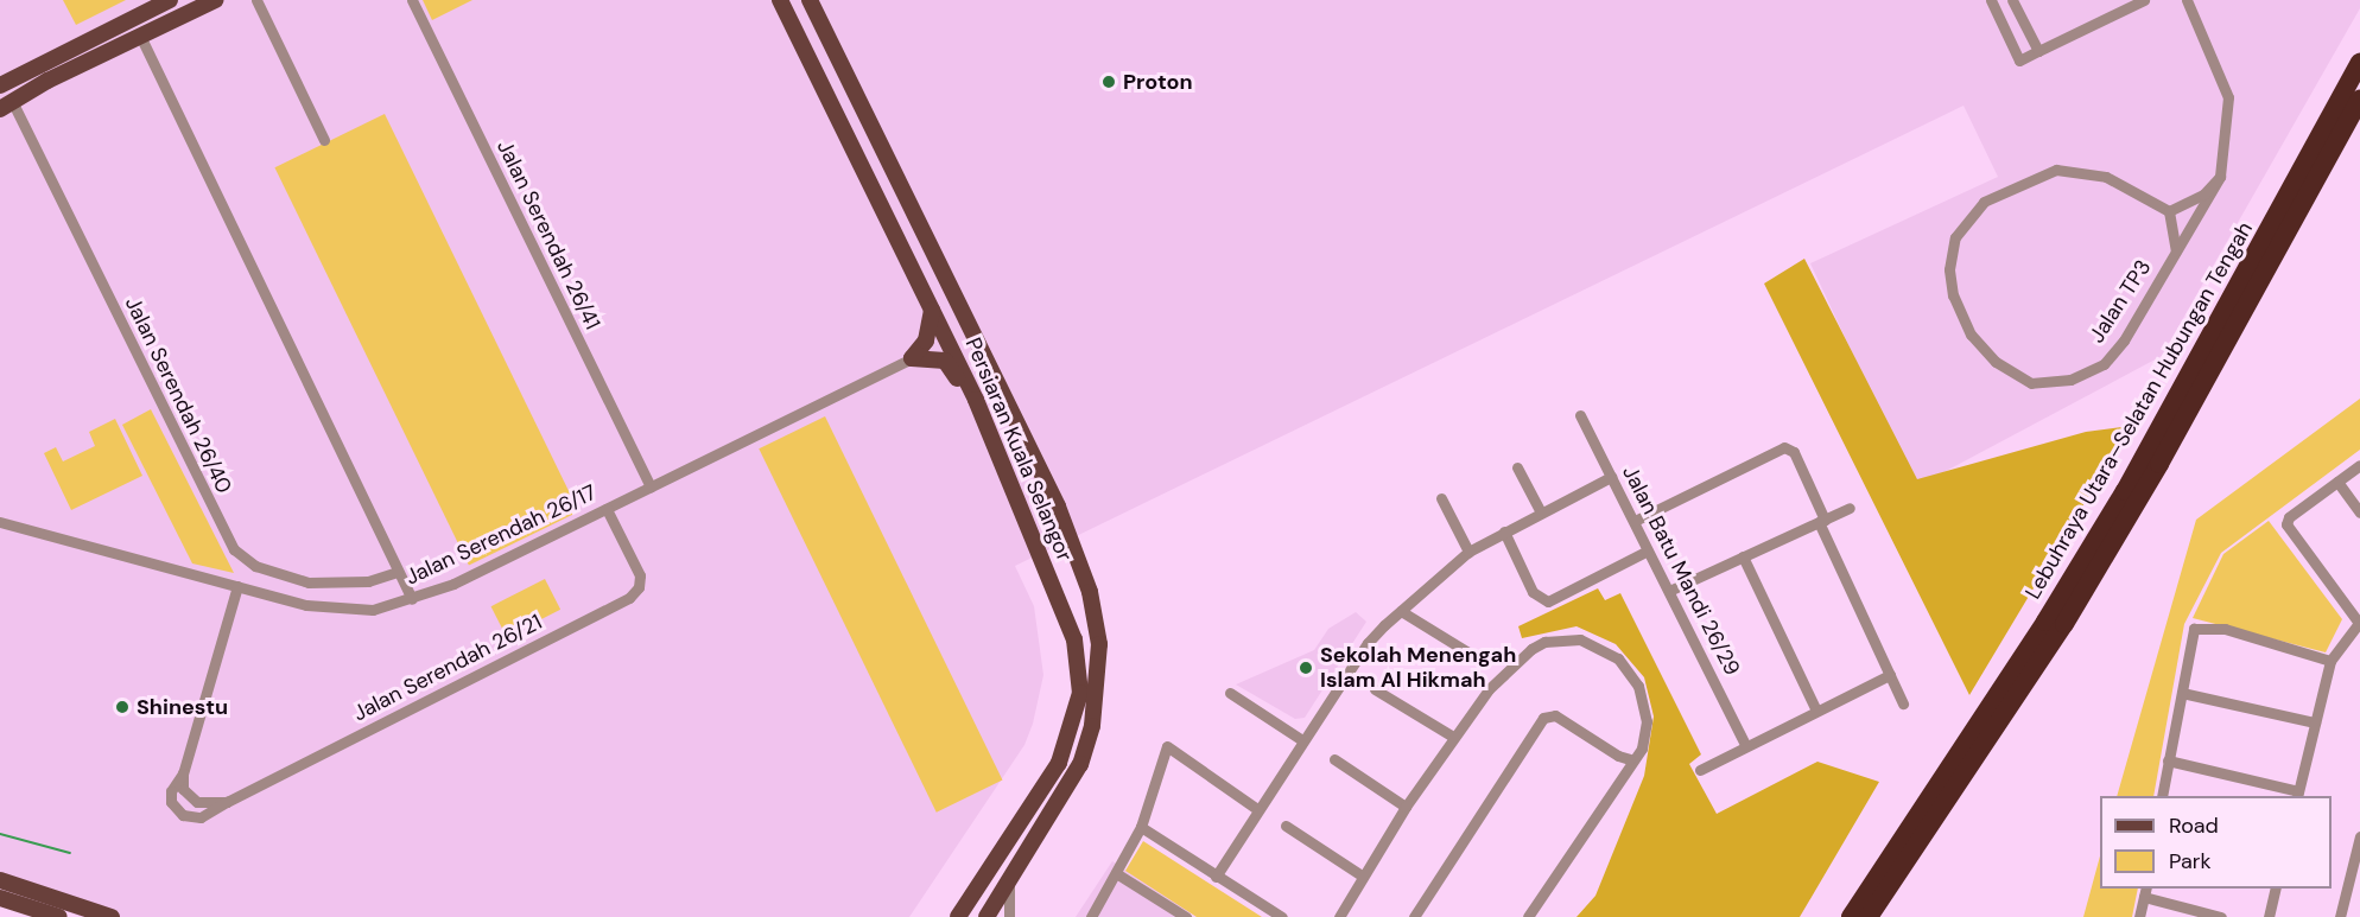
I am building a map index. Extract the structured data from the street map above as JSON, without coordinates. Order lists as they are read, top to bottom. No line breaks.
{"streets":{"highway":["Lebuhraya Utara–Selatan Hubungan Tengah"],"main road":["Persiaran Kuala Selangor"],"street":["Jalan Serendah 26/41","Jalan TP3","Jalan Serendah 26/40","Jalan Serendah 26/17","Jalan Batu Mandi 26/29","Jalan Serendah 26/21"]},"crossings":[["Jalan Serendah 26/41","Jalan Serendah 26/17"],["Jalan Serendah 26/17","Jalan Serendah 26/21"]],"places":["Proton","Sekolah Menengah Islam Al Hikmah","Shinestu"],"legend":["Road","Park"]}
